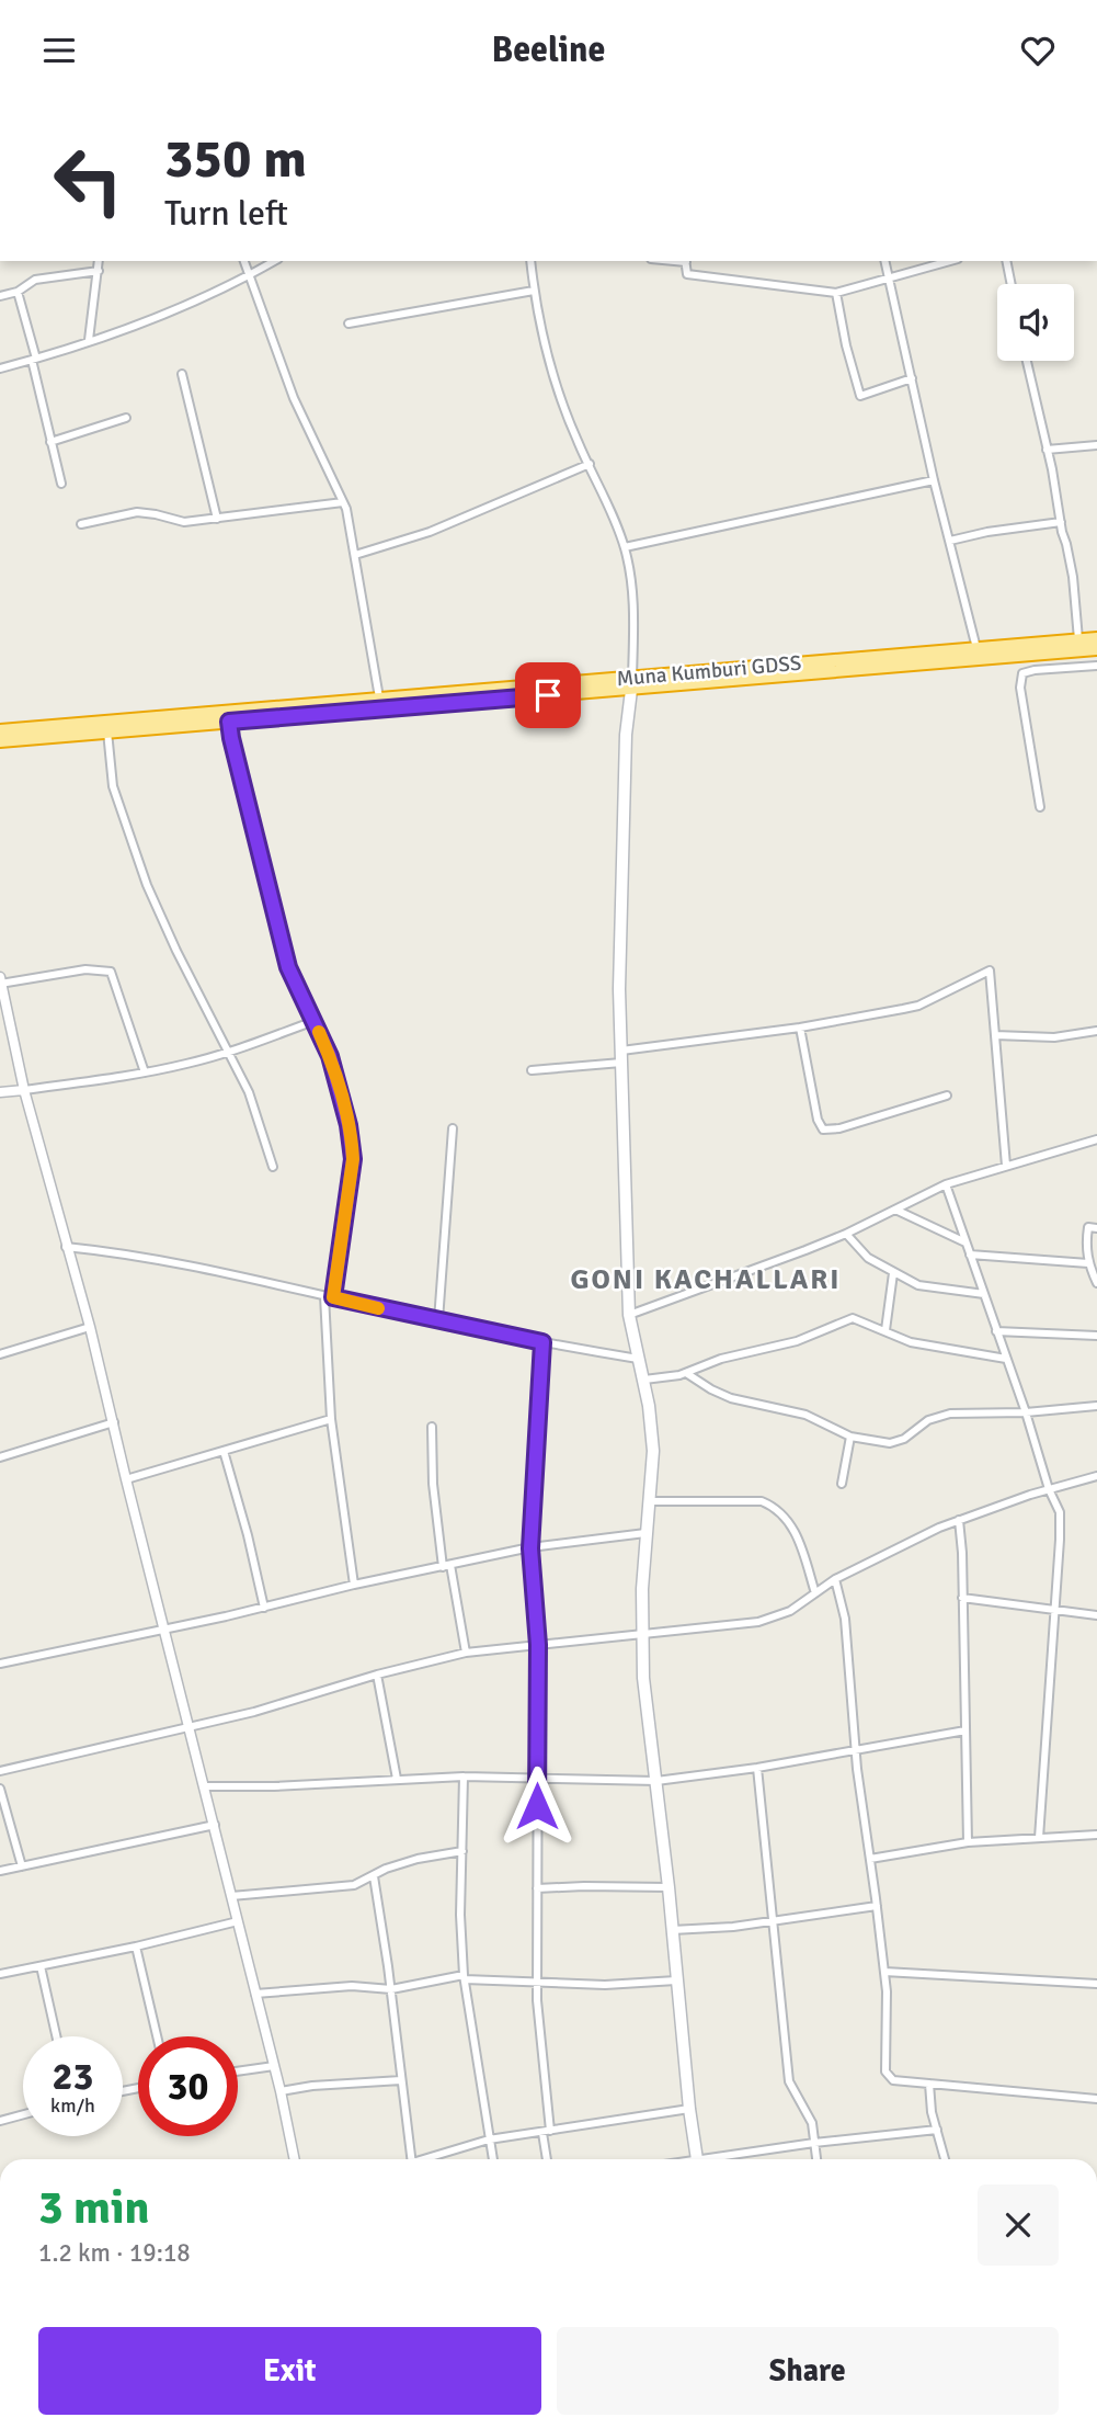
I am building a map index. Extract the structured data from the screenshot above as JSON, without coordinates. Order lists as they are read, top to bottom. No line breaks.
{"streets":{"highway":["Muna Kumburi GDSS"]},"districts":["GONI KACHALLARI"],"page":{"header":"Beeline","turn":["350 m","Turn left"],"speed":"23 km/h","limit":"30","heading":["3 min","1.2 km · 19:18"],"buttons":["Exit","Share"]}}
